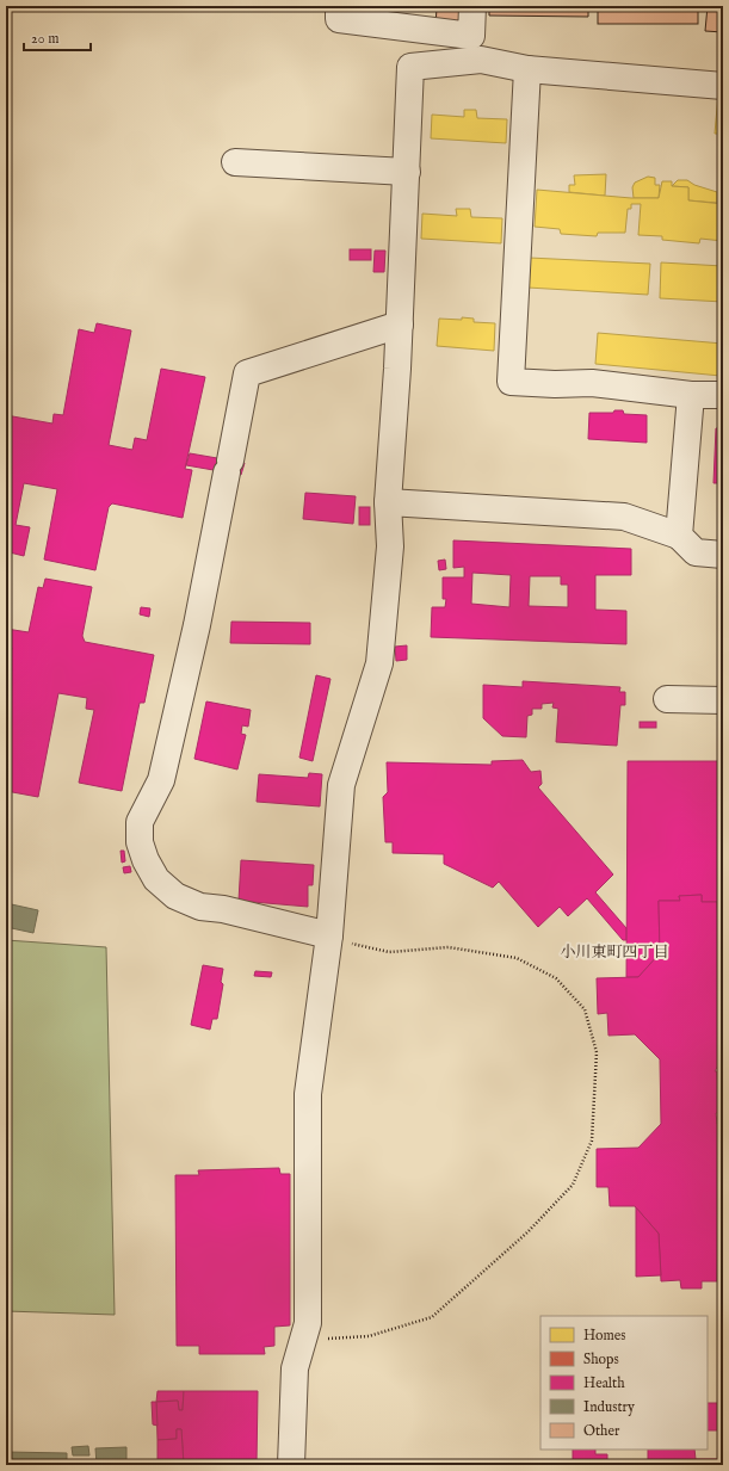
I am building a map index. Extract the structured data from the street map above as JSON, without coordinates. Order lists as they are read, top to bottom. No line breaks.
{"districts":["小川東町四丁目"],"legend":["Homes","Shops","Health","Industry","Other"],"scale_bar":"20 m"}
